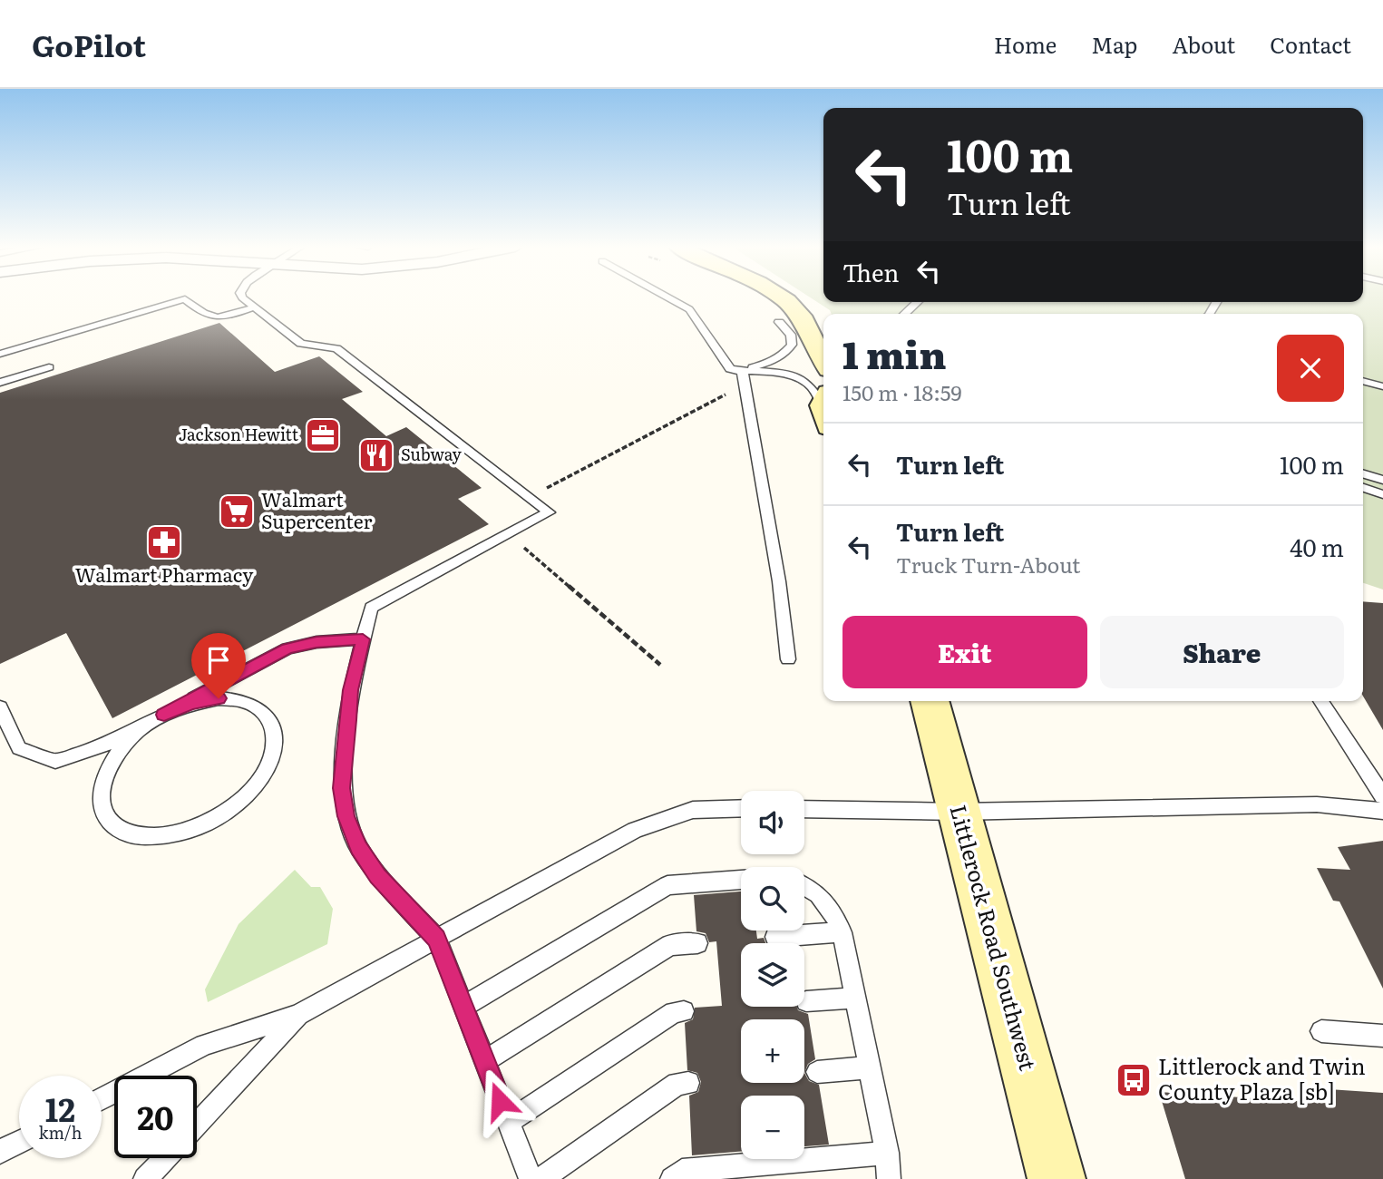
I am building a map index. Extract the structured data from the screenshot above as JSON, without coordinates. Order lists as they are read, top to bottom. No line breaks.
{"streets":{"main road":["Littlerock Road Southwest"]},"places":{"office":["Jackson Hewitt"],"restaurant":["Subway"],"supermarket":["Walmart Supercenter"],"pharmacy":["Walmart Pharmacy"],"bus stop":["Littlerock and Twin County Plaza [sb]"]},"page":{"header":"GoPilot","nav":["Home","Map","About","Contact"],"turn":["100 m","Turn left"],"then":"Then","heading":["1 min","150 m · 18:59"],"list":[{"name":"Turn left","value":"100 m"},{"name":"Turn left","note":"Truck Turn-About","value":"40 m"}],"buttons":["Exit","Share"],"map_buttons":["+","−"],"speed":"12 km/h","limit":"20"}}
